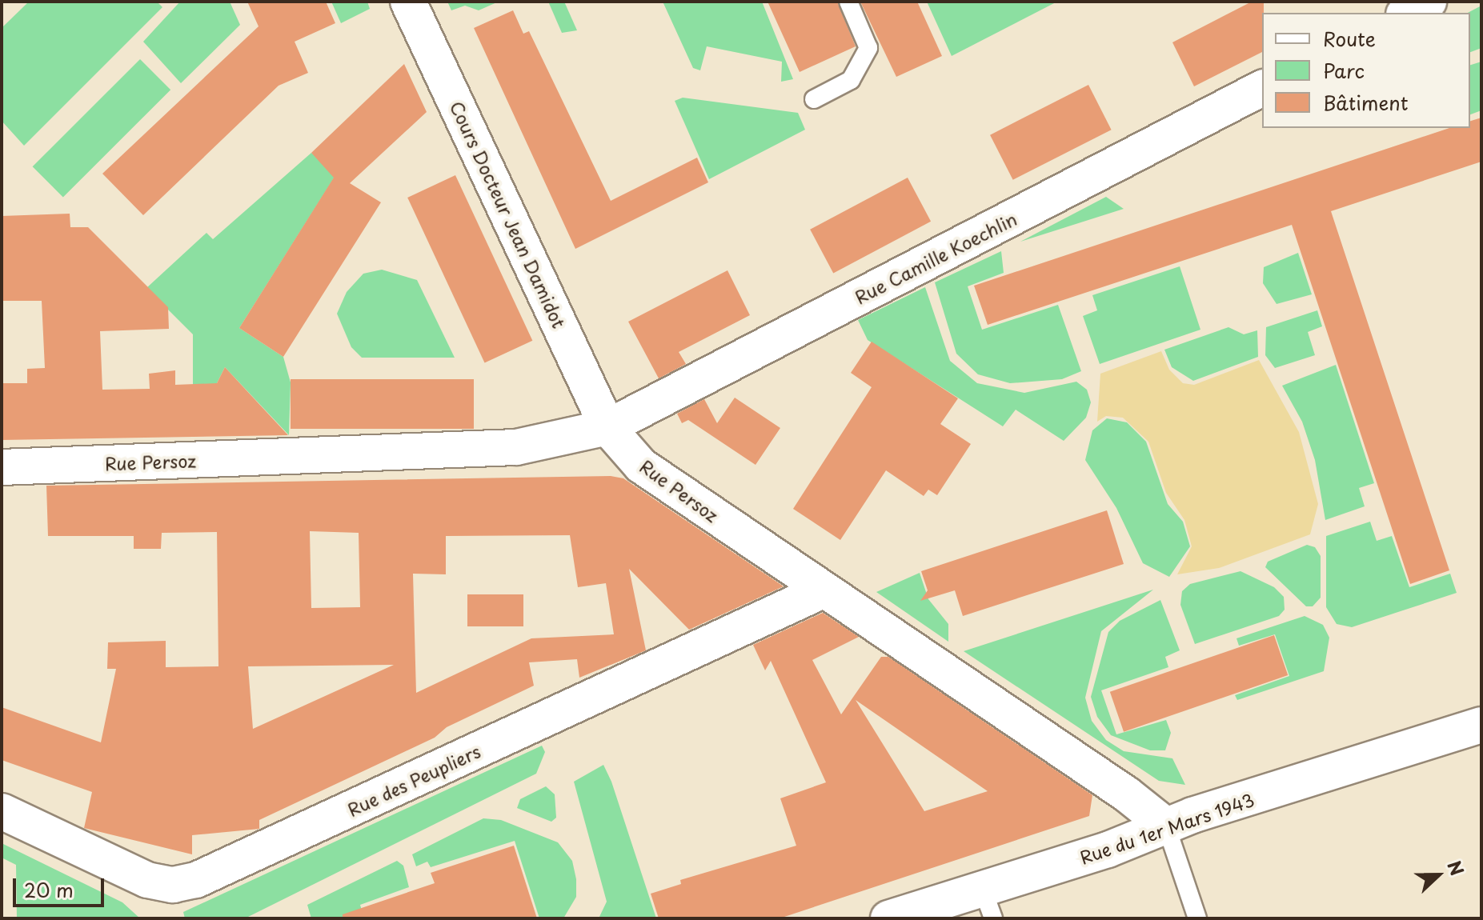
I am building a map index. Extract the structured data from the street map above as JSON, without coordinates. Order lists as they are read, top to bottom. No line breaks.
{"streets":{"street":["Cours Docteur Jean Damidot","Rue Camille Koechlin","Rue Persoz","Rue des Peupliers","Rue du 1er Mars 1943"]},"crossings":[["Cours Docteur Jean Damidot","Rue Camille Koechlin"],["Cours Docteur Jean Damidot","Rue Persoz"],["Rue Camille Koechlin","Rue Persoz"],["Rue Persoz","Rue des Peupliers"],["Rue Persoz","Rue du 1er Mars 1943"]],"legend":["Route","Parc","Bâtiment"],"scale_bar":"20 m","north":"right"}
